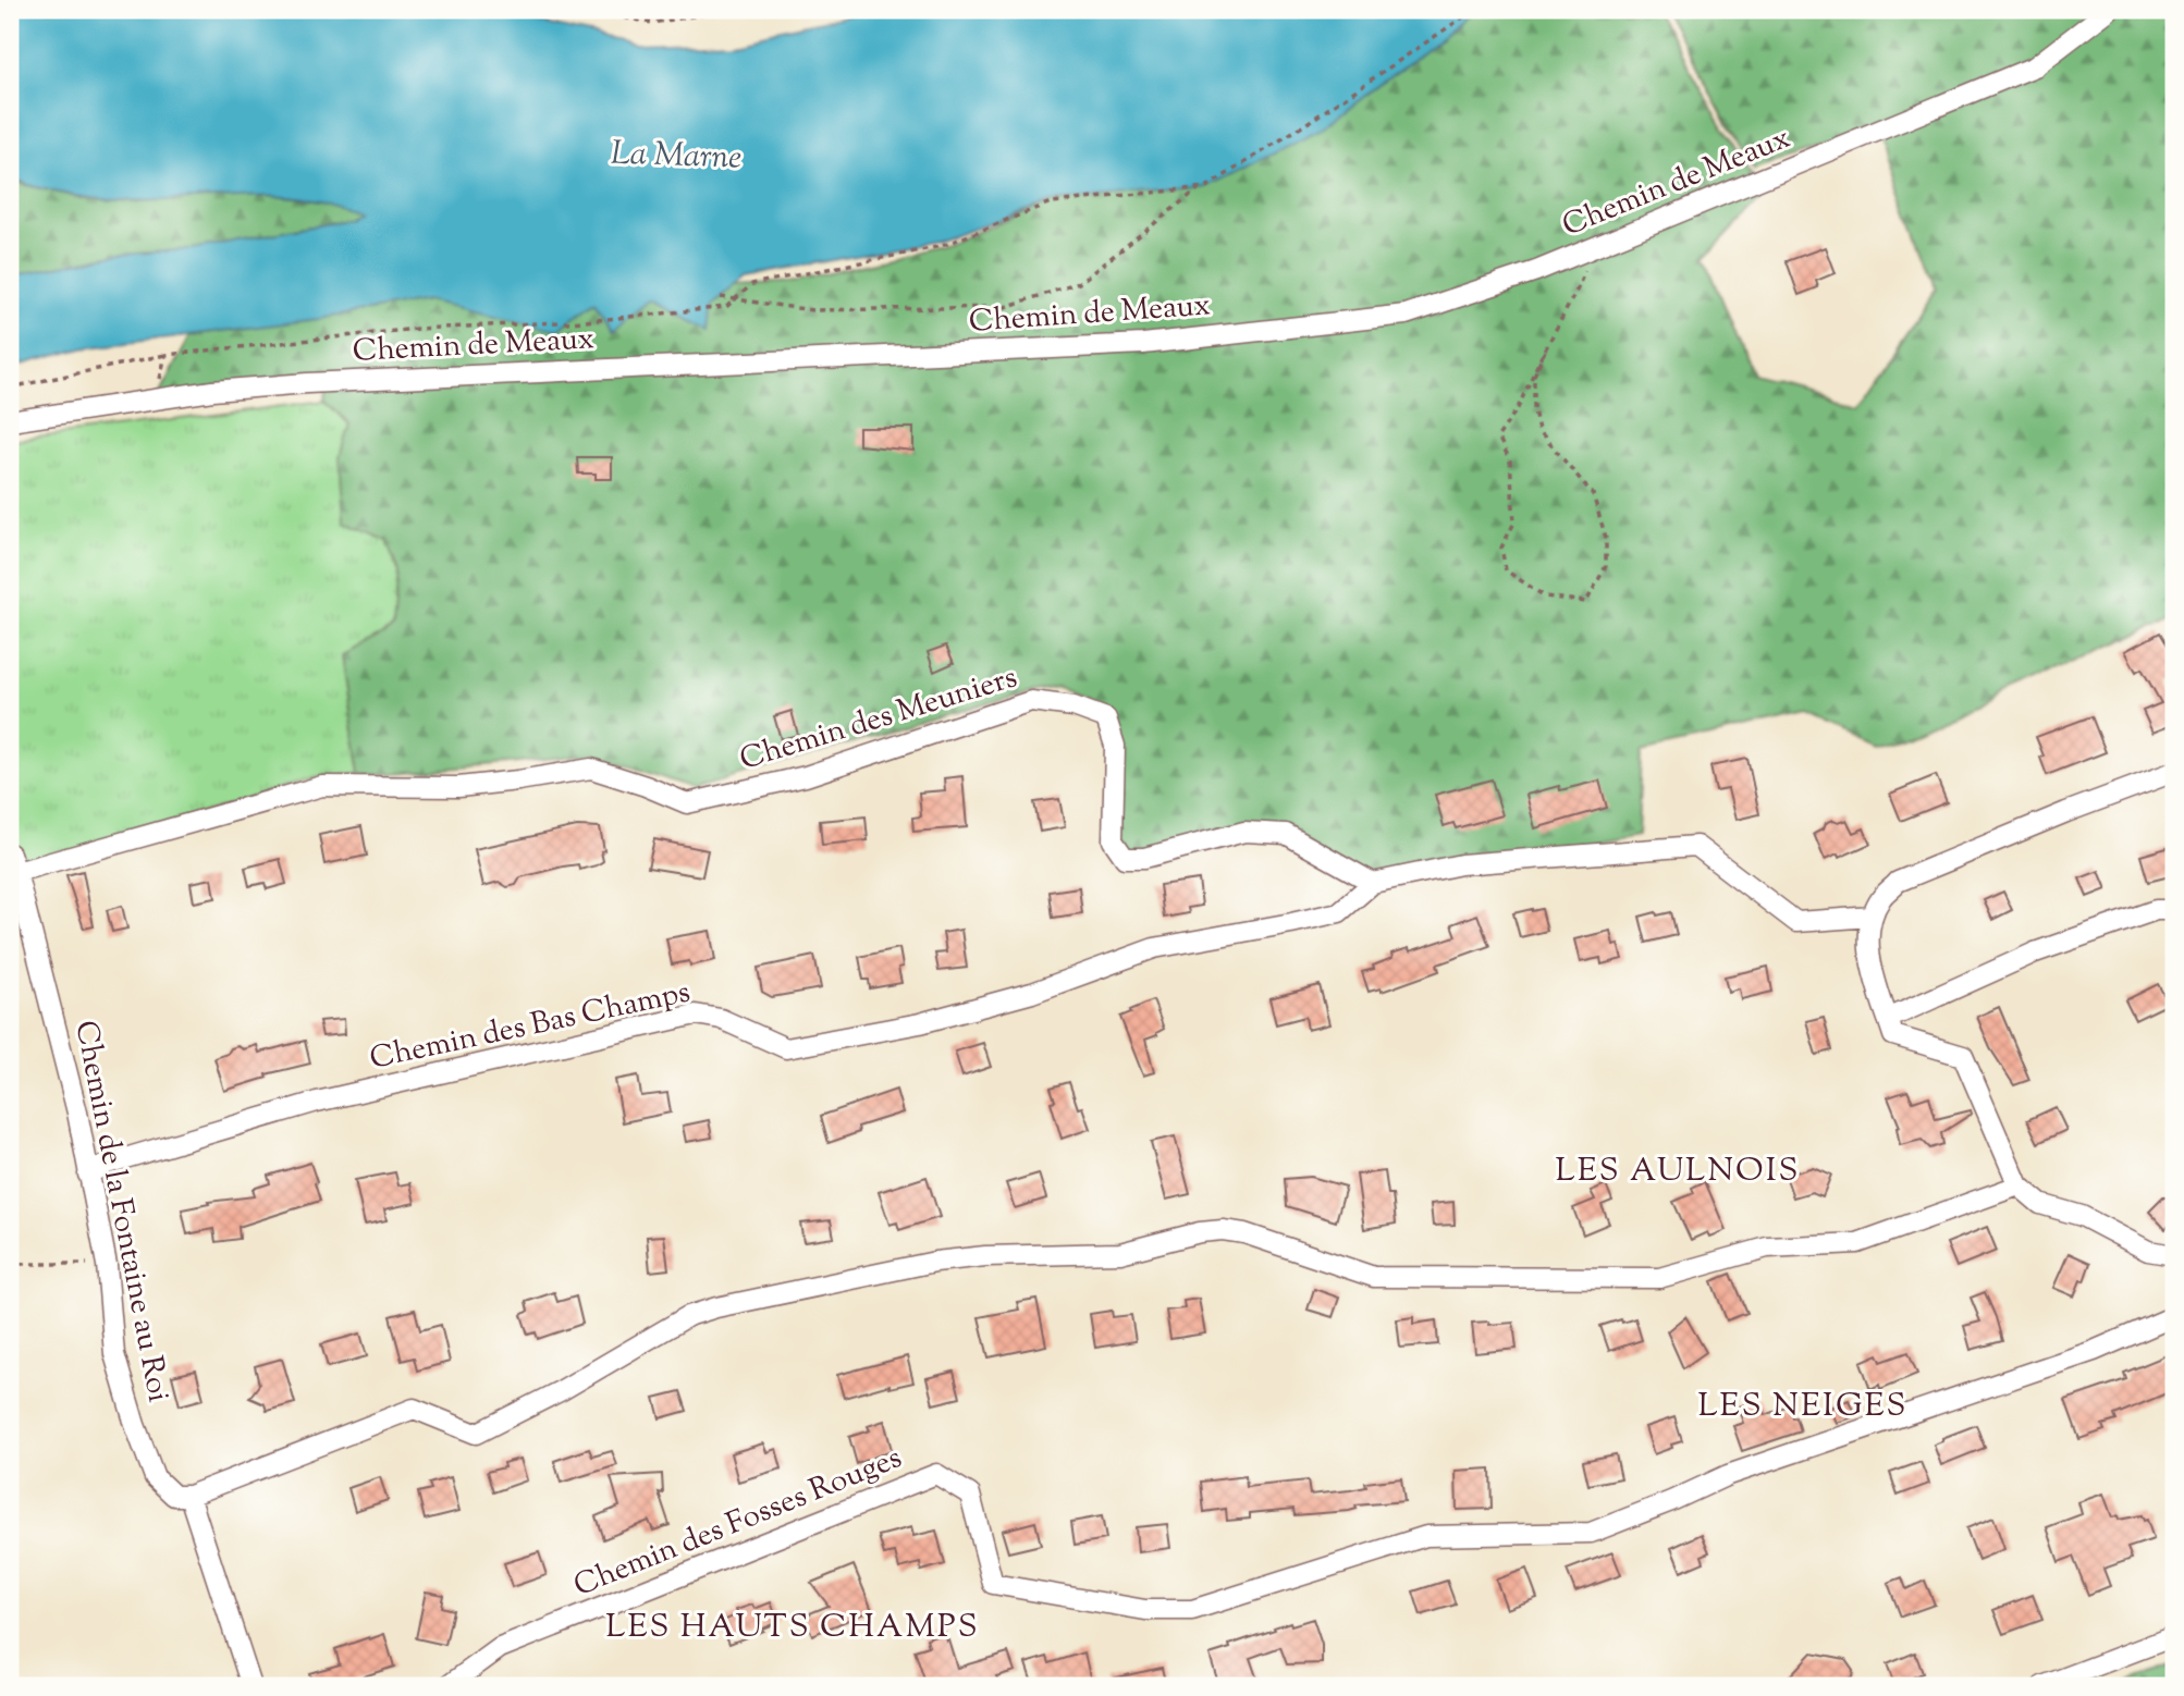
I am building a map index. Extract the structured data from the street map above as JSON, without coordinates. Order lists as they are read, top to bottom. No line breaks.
{"streets":{"street":["Chemin de Meaux","Chemin des Meuniers","Chemin des Bas Champs","Chemin de la Fontaine au Roi","Chemin des Fosses Rouges"]},"crossings":[["Chemin des Meuniers","Chemin des Bas Champs"],["Chemin des Meuniers","Chemin de la Fontaine au Roi"],["Chemin des Bas Champs","Chemin de la Fontaine au Roi"]],"districts":["LES AULNOIS","LES NEIGES","LES HAUTS CHAMPS"],"water":["La Marne"]}
